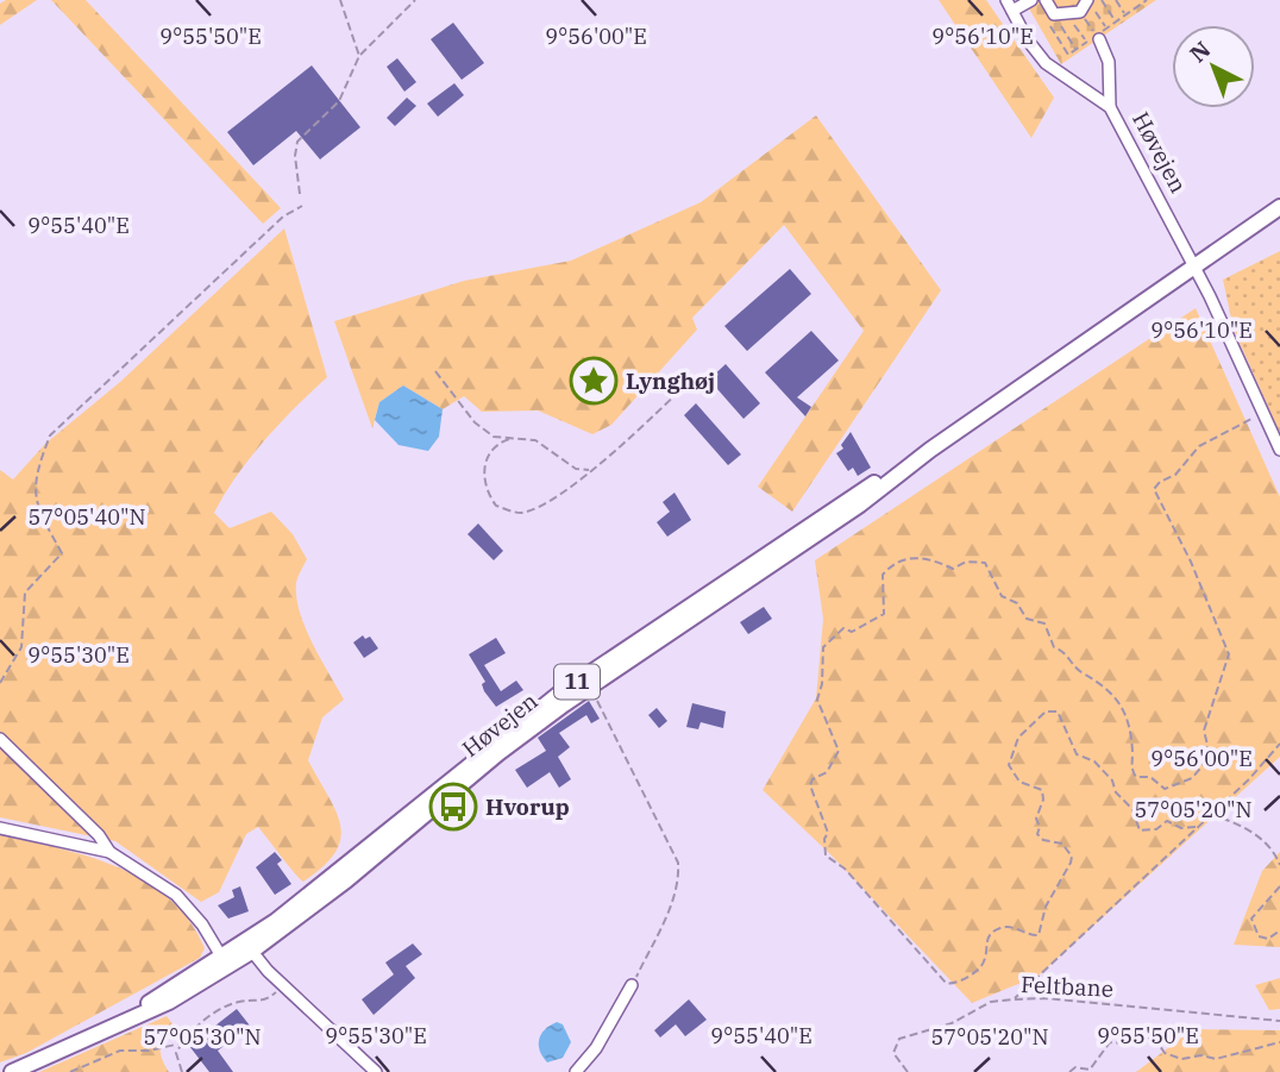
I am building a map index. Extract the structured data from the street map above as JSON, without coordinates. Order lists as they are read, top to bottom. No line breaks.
{"streets":{"main road":["Høvejen","11"],"path":["Feltbane"]},"places":{"place":["Lynghøj"],"bus stop":["Hvorup"]},"north":"top left","coordinates":["9°55'50\"E","9°56'00\"E","9°56'10\"E","9°55'40\"E","57°05'40\"N","9°55'30\"E","57°05'20\"N","57°05'30\"N"]}
